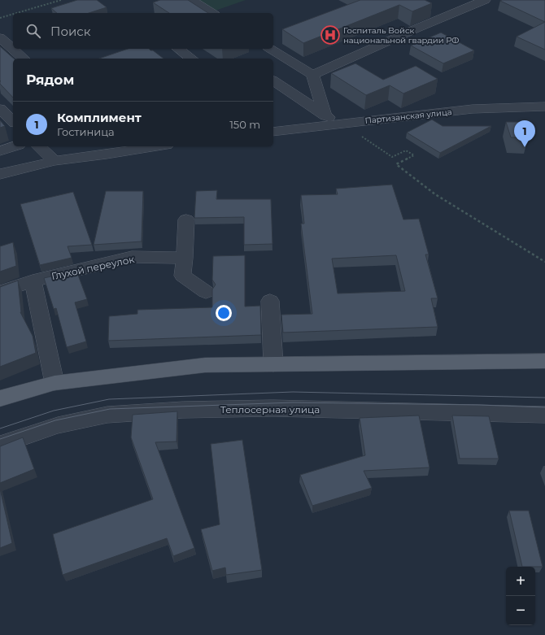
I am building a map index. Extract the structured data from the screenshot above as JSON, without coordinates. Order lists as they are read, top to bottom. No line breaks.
{"streets":{"street":["Партизанская улица","Глухой переулок","Теплосерная улица"]},"places":{"hospital":["Госпиталь Войск национальной гвардии РФ"]},"page":{"search":"Поиск","heading":"Рядом","list":[{"mark":"1","name":"Комплимент","note":"Гостиница","value":"150 m"}],"pins":"1","map_buttons":["+","−"]}}
